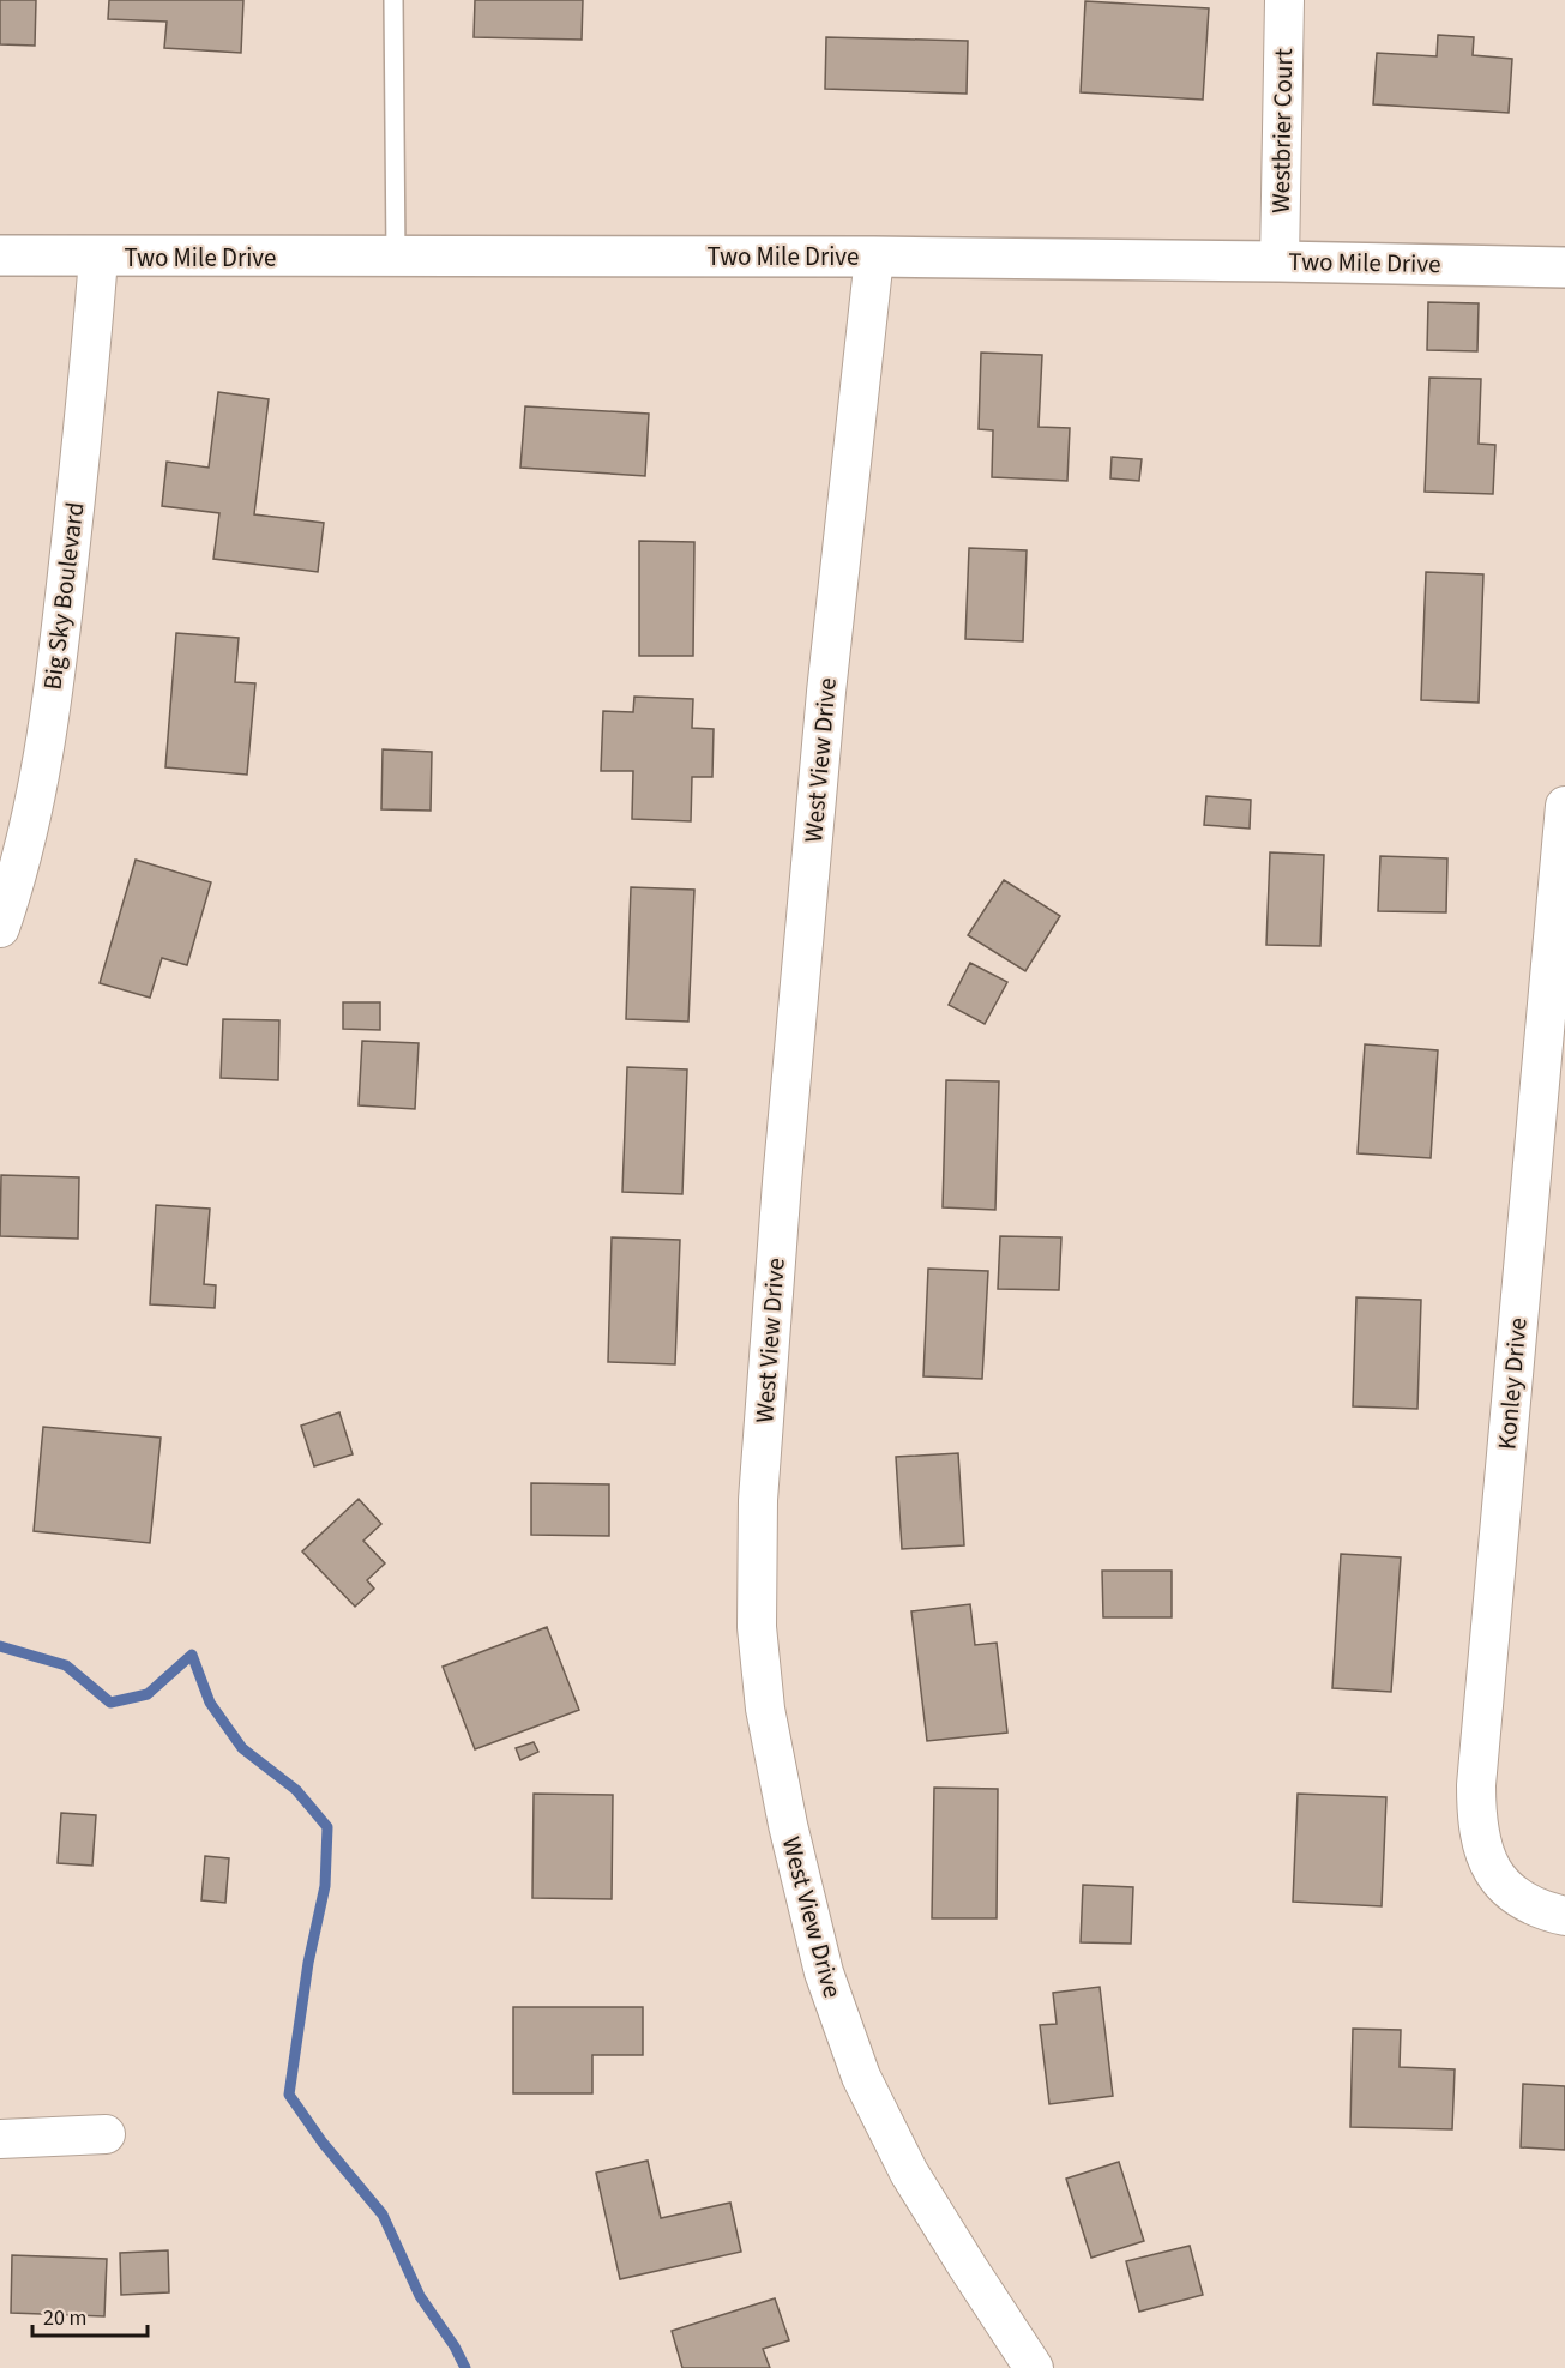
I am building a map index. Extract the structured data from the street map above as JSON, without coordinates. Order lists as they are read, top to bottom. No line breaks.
{"streets":{"street":["Westbrier Court","Two Mile Drive","Big Sky Boulevard","West View Drive","Konley Drive"]},"crossings":[["Westbrier Court","Two Mile Drive"],["Two Mile Drive","Big Sky Boulevard"],["Two Mile Drive","West View Drive"]],"scale_bar":"20 m"}
